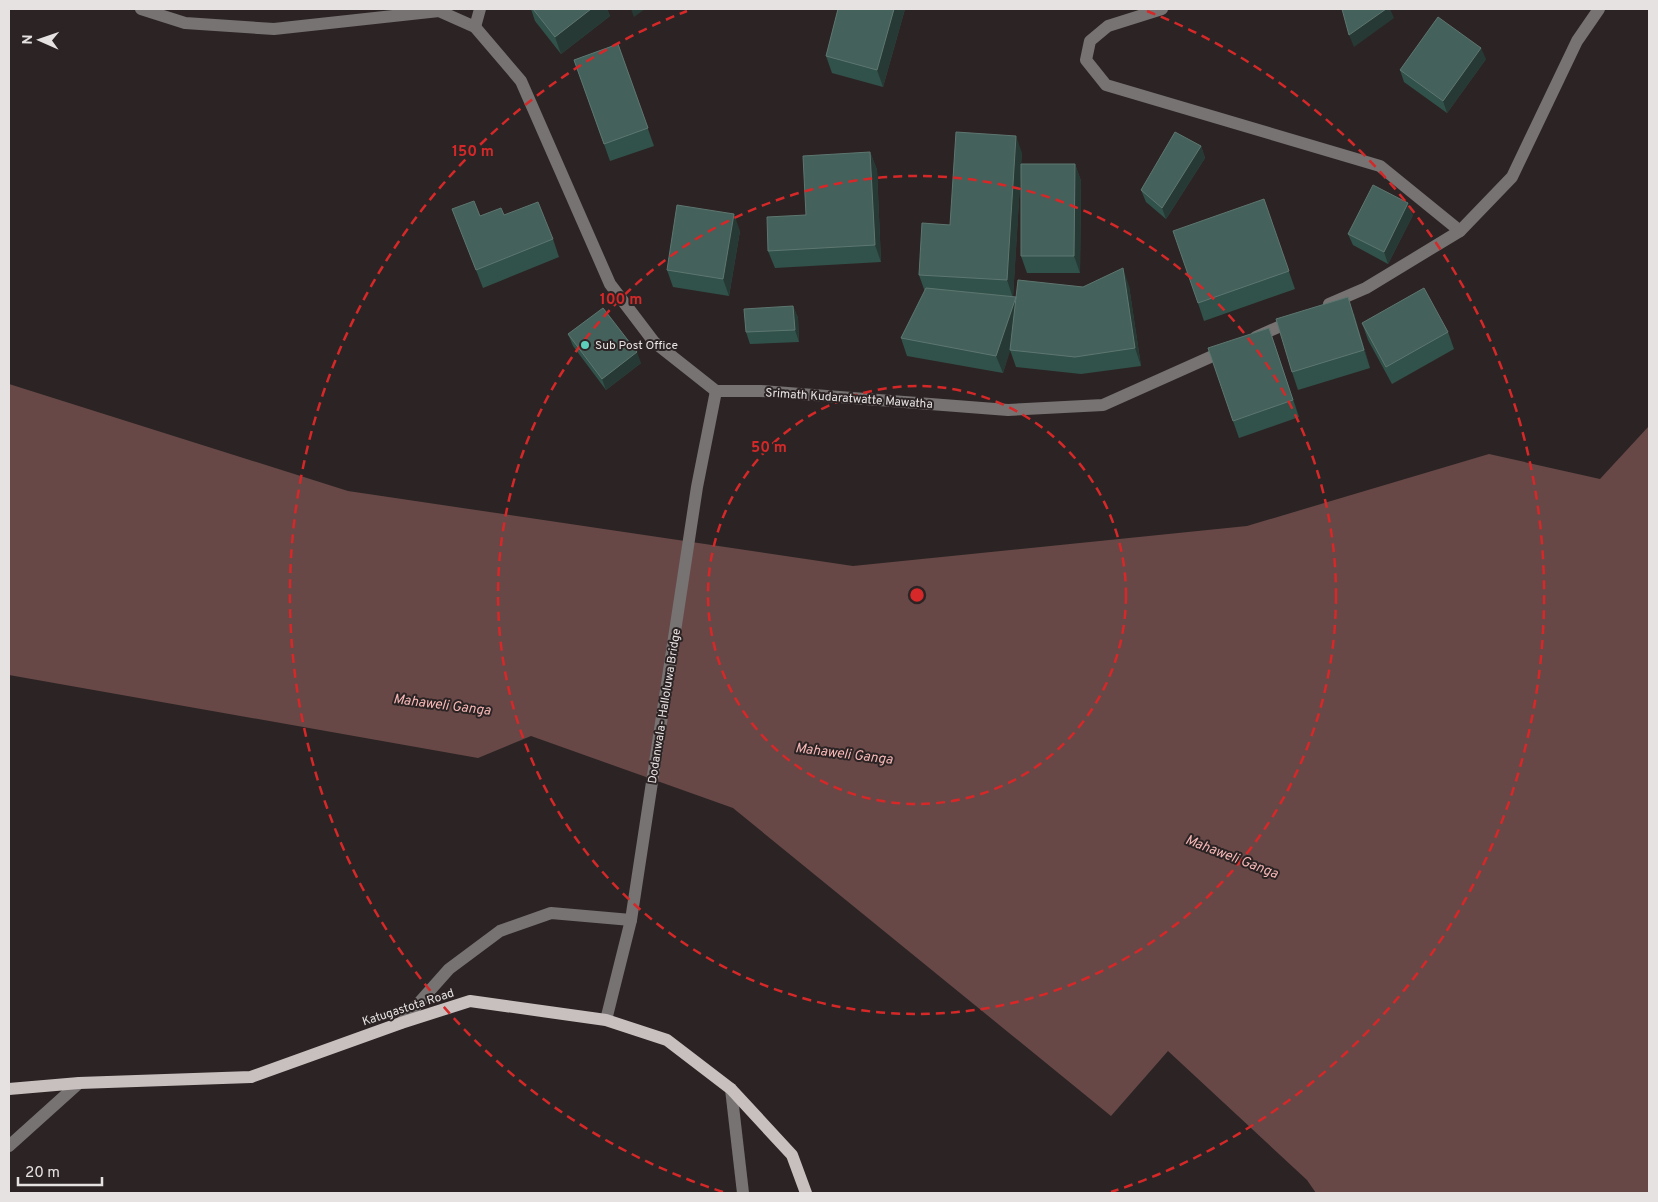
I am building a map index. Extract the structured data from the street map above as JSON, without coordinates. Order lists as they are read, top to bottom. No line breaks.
{"streets":{"main road":["Katugastota Road"],"street":["Srimath Kudaratwatte Mawatha","Dodanwala- Halloluwa Bridge"]},"crossings":[["Srimath Kudaratwatte Mawatha","Dodanwala- Halloluwa Bridge"],["Dodanwala- Halloluwa Bridge","Katugastota Road"]],"water":["Mahaweli Ganga"],"places":["Sub Post Office"],"scale_bar":"20 m","north":"left","rings":["150 m","100 m","50 m"]}
